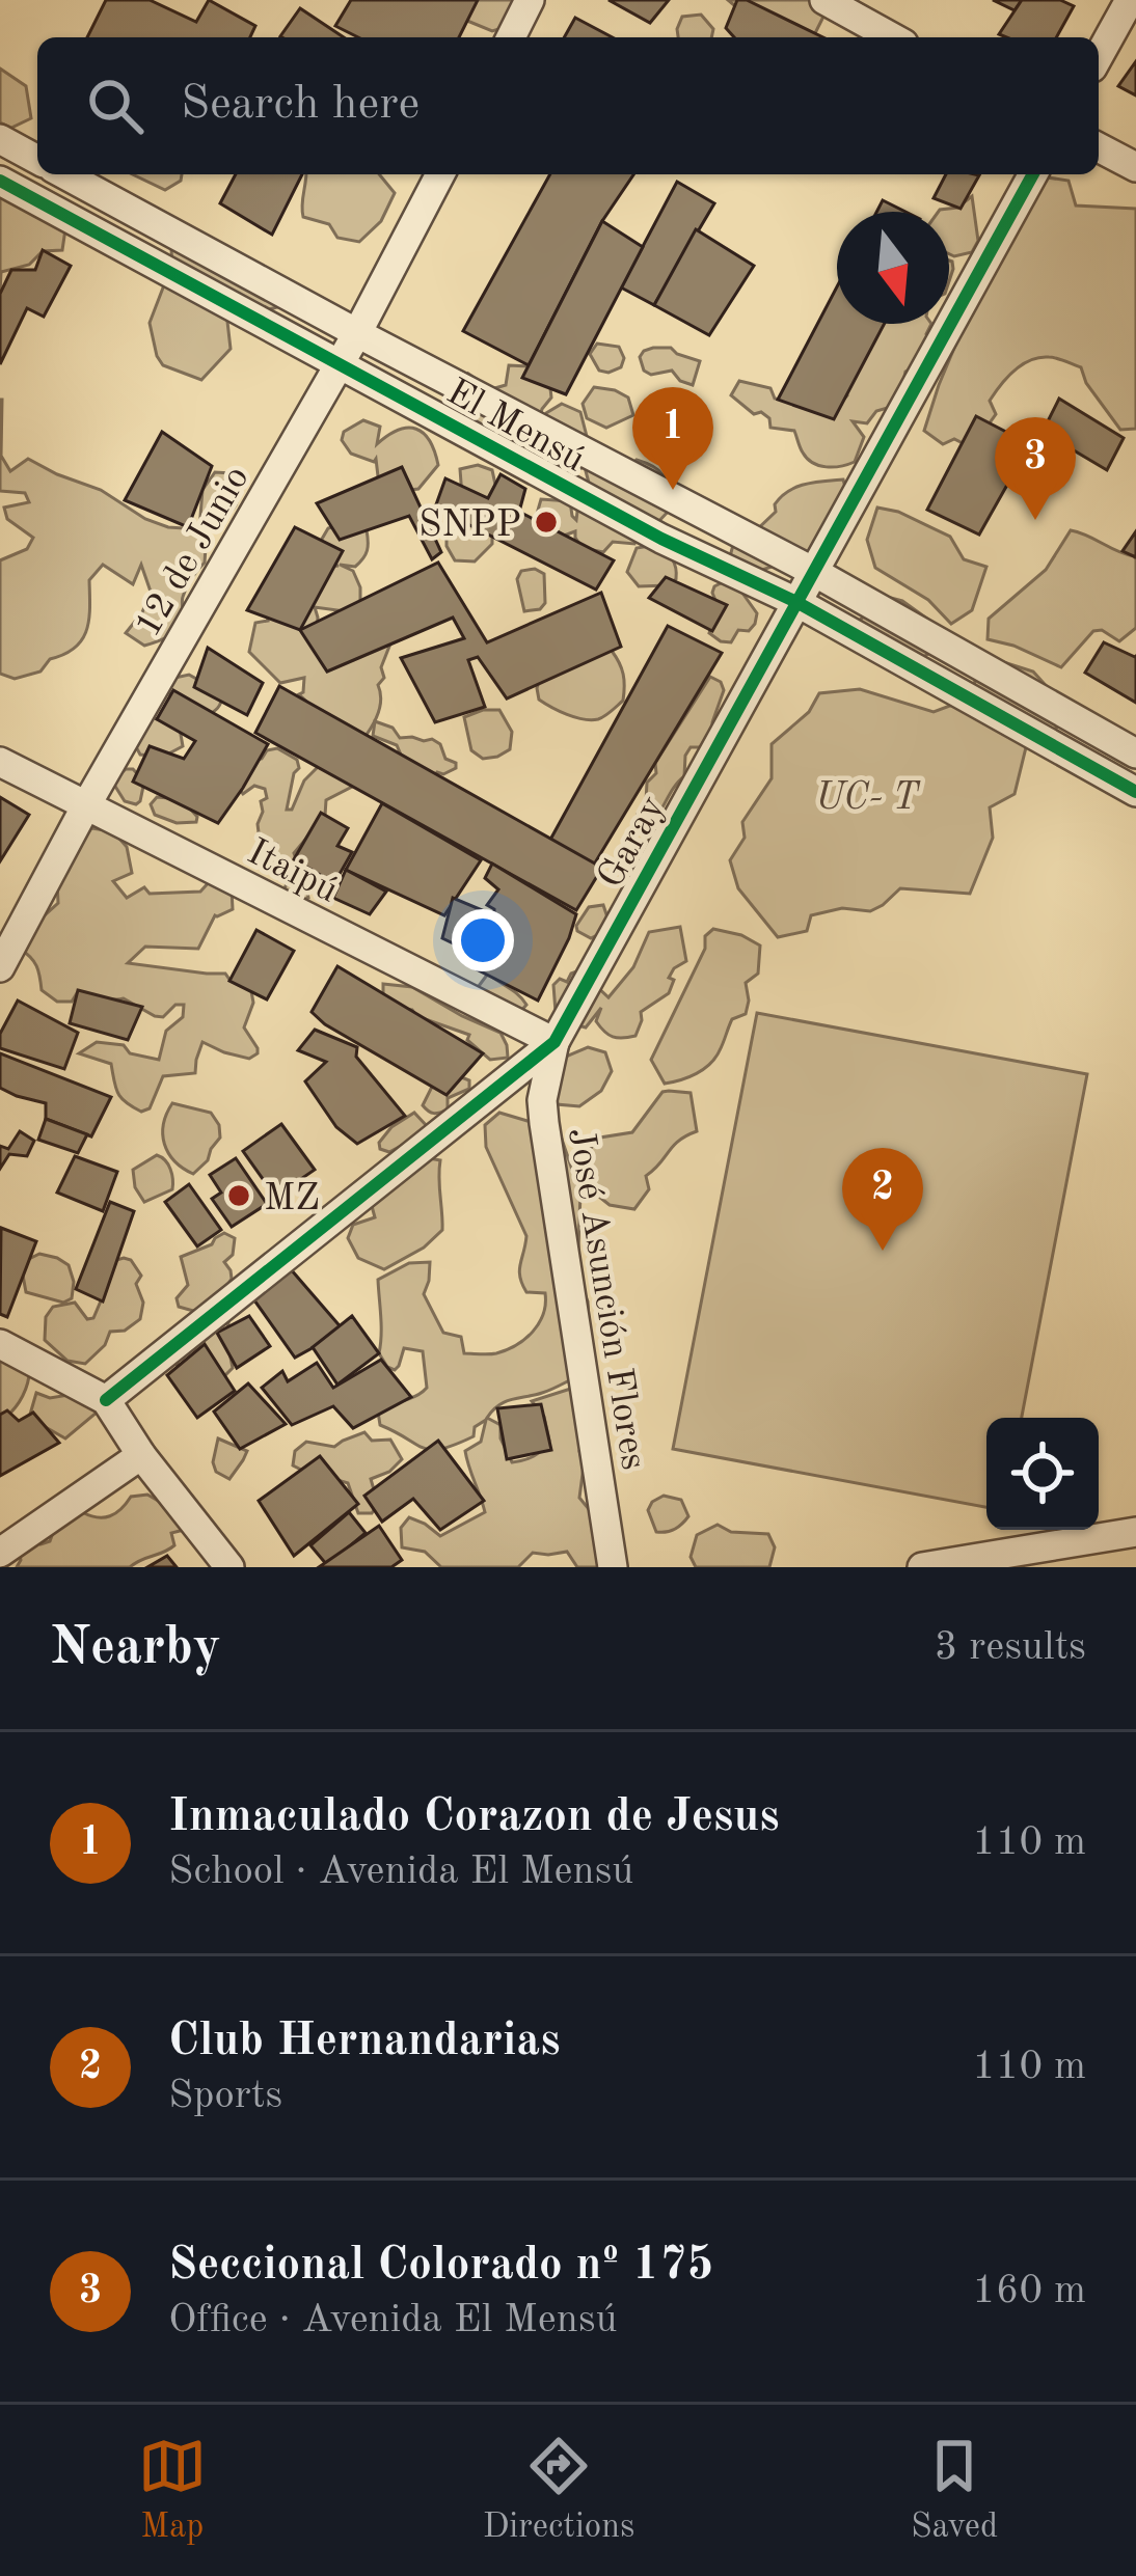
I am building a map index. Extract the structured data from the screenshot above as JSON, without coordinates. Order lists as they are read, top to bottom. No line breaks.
{"streets":{"street":["El Mensú","12 de Junio","Garay","Itaipú","José Asunción Flores"]},"crossings":[["El Mensú","12 de Junio"],["El Mensú","Garay"],["12 de Junio","Itaipú"],["Garay","Itaipú"],["Garay","José Asunción Flores"],["Itaipú","José Asunción Flores"]],"parks":["UC- T"],"places":["SNPP","MZ"],"north":"bottom","page":{"search":"Search here","pins":["1","3","2"],"heading":["Nearby","3 results"],"list":[{"mark":"1","name":"Inmaculado Corazon de Jesus","note":"School · Avenida El Mensú","value":"110 m"},{"mark":"2","name":"Club Hernandarias","note":"Sports","value":"110 m"},{"mark":"3","name":"Seccional Colorado nº 175","note":"Office · Avenida El Mensú","value":"160 m"}],"nav":["Map","Directions","Saved"]}}
